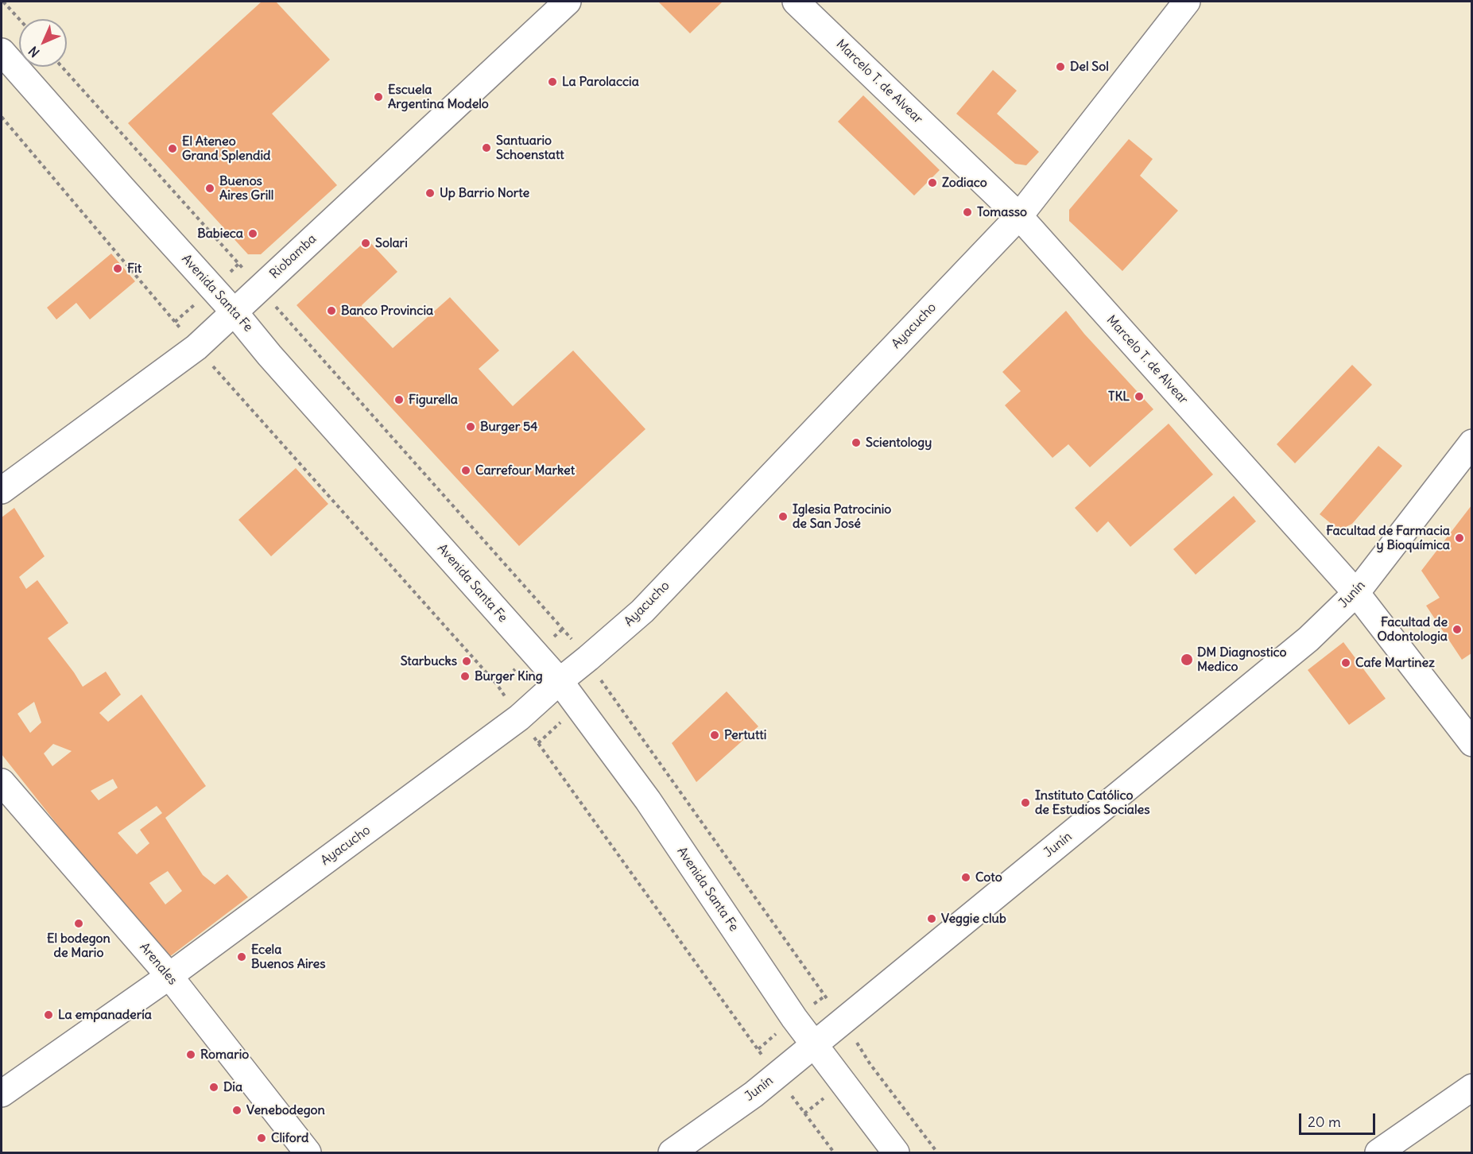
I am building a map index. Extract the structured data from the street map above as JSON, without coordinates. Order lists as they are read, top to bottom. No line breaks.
{"streets":{"street":["Marcelo T. de Alvear","Riobamba","Avenida Santa Fe","Ayacucho","Junín","Arenales"]},"crossings":[["Marcelo T. de Alvear","Ayacucho"],["Marcelo T. de Alvear","Junín"],["Riobamba","Avenida Santa Fe"],["Avenida Santa Fe","Ayacucho"],["Avenida Santa Fe","Junín"],["Ayacucho","Arenales"]],"places":["Del Sol","La Parolaccia","Escuela Argentina Modelo","Santuario Schoenstatt","El Ateneo Grand Splendid","Zodiaco","Buenos Aires Grill","Up Barrio Norte","Tomasso","Babieca","Solari","Fit","Banco Provincia","TKL","Figurella","Burger 54","Scientology","Carrefour Market","Iglesia Patrocinio de San José","Facultad de Farmacia y Bioquímica","Facultad de Odontologia","DM Diagnostico Medico","Starbucks","Cafe Martinez","Burger King","Pertutti","Instituto Católico de Estudios Sociales","Coto","Veggie club","El bodegon de Mario","Ecela Buenos Aires","La empanadería","Romario","Dia","Venebodegon","Cliford"],"scale_bar":"20 m","north":"bottom left"}
